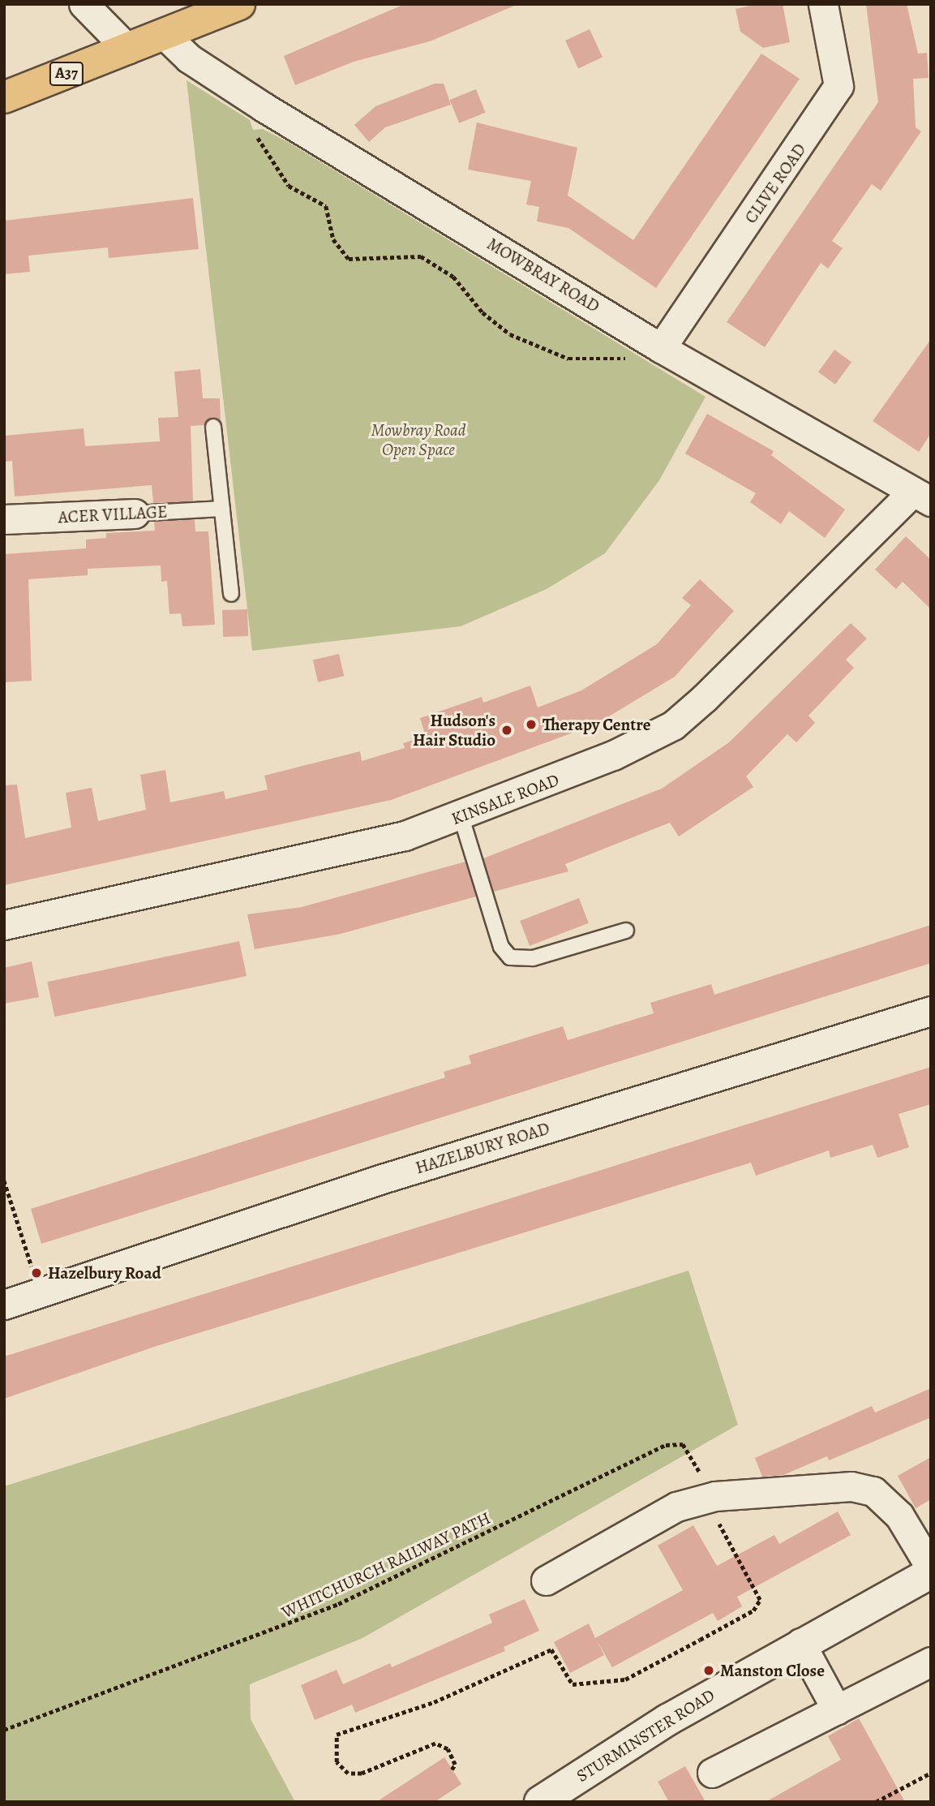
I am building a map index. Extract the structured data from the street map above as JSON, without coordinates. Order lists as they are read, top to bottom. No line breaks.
{"streets":{"highway":["A37"],"street":["CLIVE ROAD","MOWBRAY ROAD","ACER VILLAGE","KINSALE ROAD","HAZELBURY ROAD","STURMINSTER ROAD"],"path":["WHITCHURCH RAILWAY PATH"]},"crossings":[["A37","MOWBRAY ROAD"],["CLIVE ROAD","MOWBRAY ROAD"],["MOWBRAY ROAD","KINSALE ROAD"]],"parks":["Mowbray Road Open Space"],"places":["Therapy Centre","Hudson's Hair Studio","Hazelbury Road","Manston Close"]}
